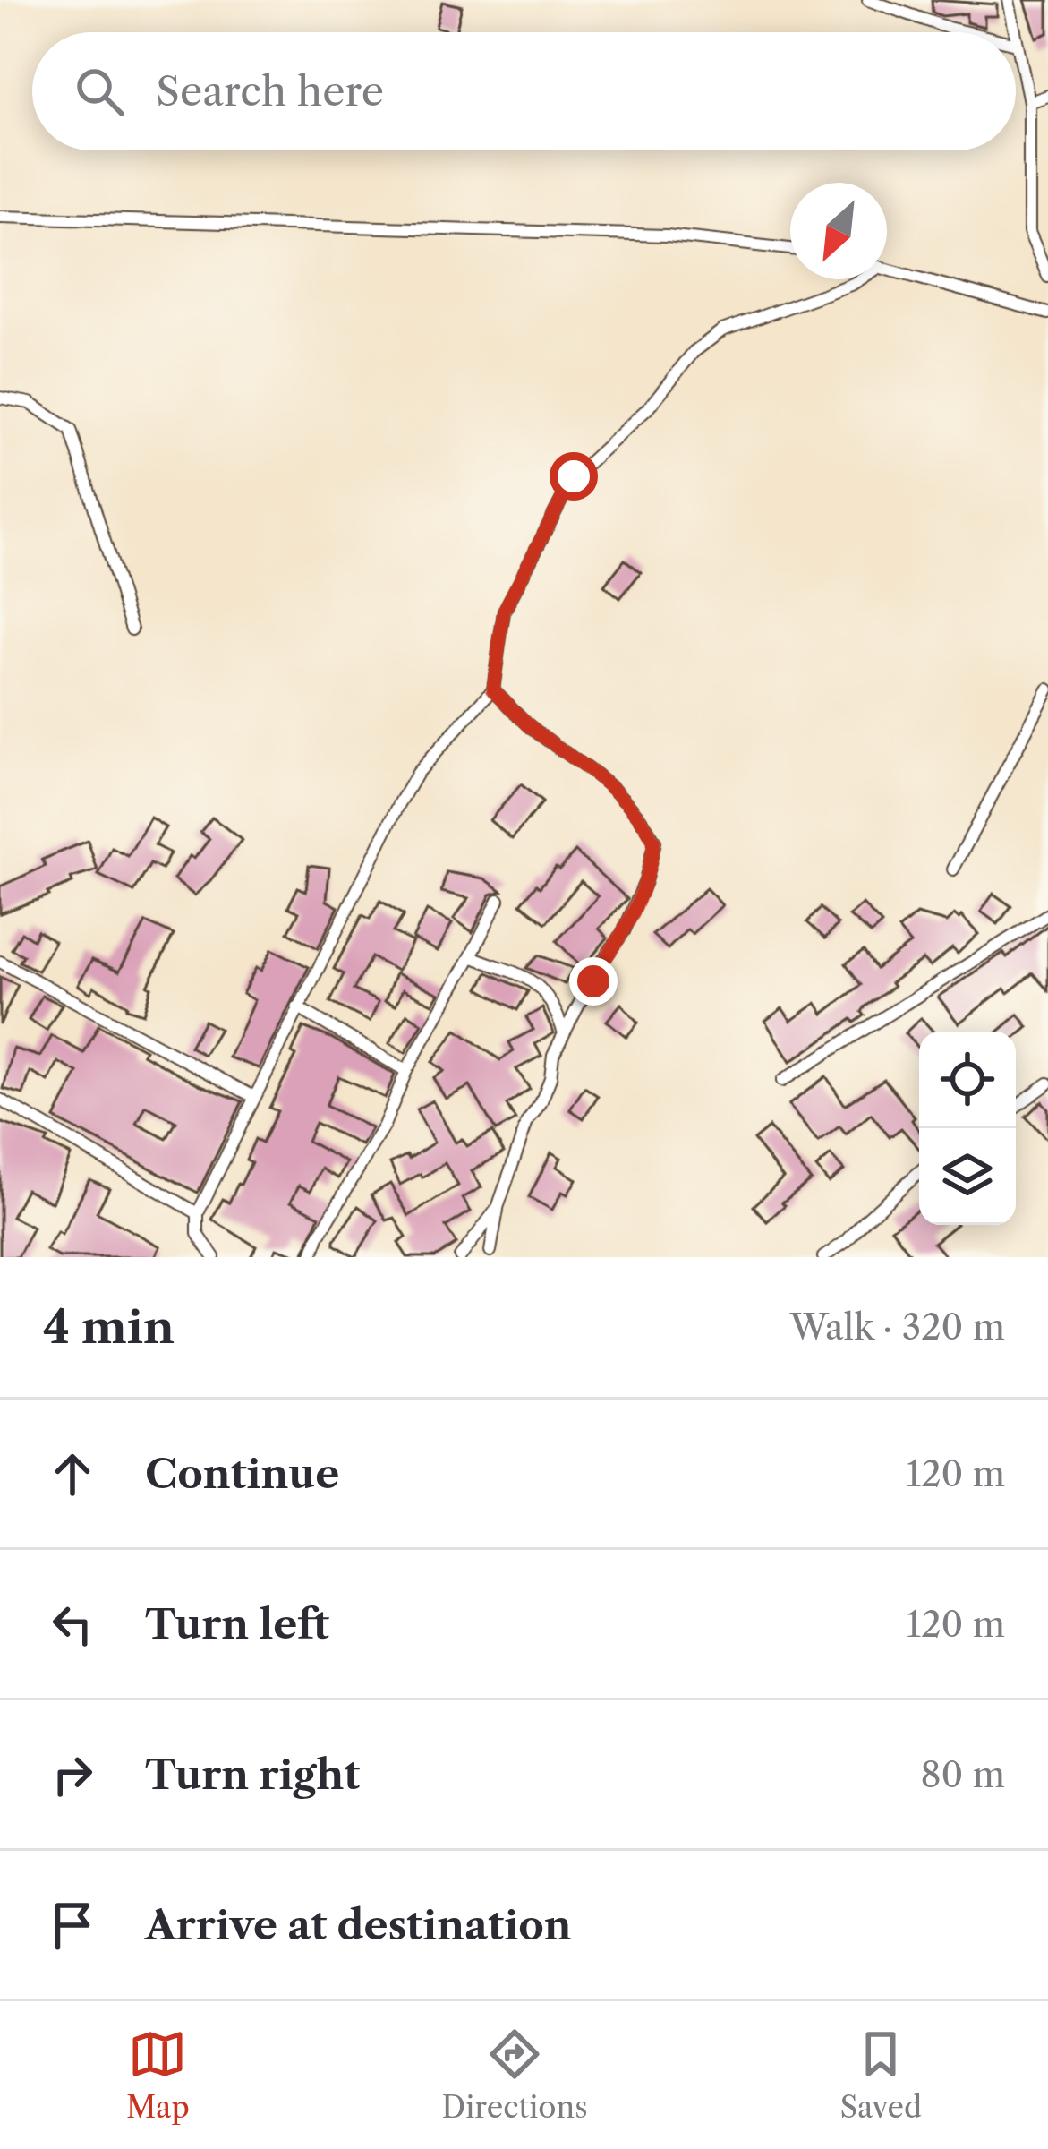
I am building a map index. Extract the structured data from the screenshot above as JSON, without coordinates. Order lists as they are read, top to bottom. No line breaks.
{"north":"bottom left","page":{"search":"Search here","heading":["4 min","Walk · 320 m"],"list":[["Continue","120 m"],["Turn left","120 m"],["Turn right","80 m"],"Arrive at destination"],"nav":["Map","Directions","Saved"]}}
